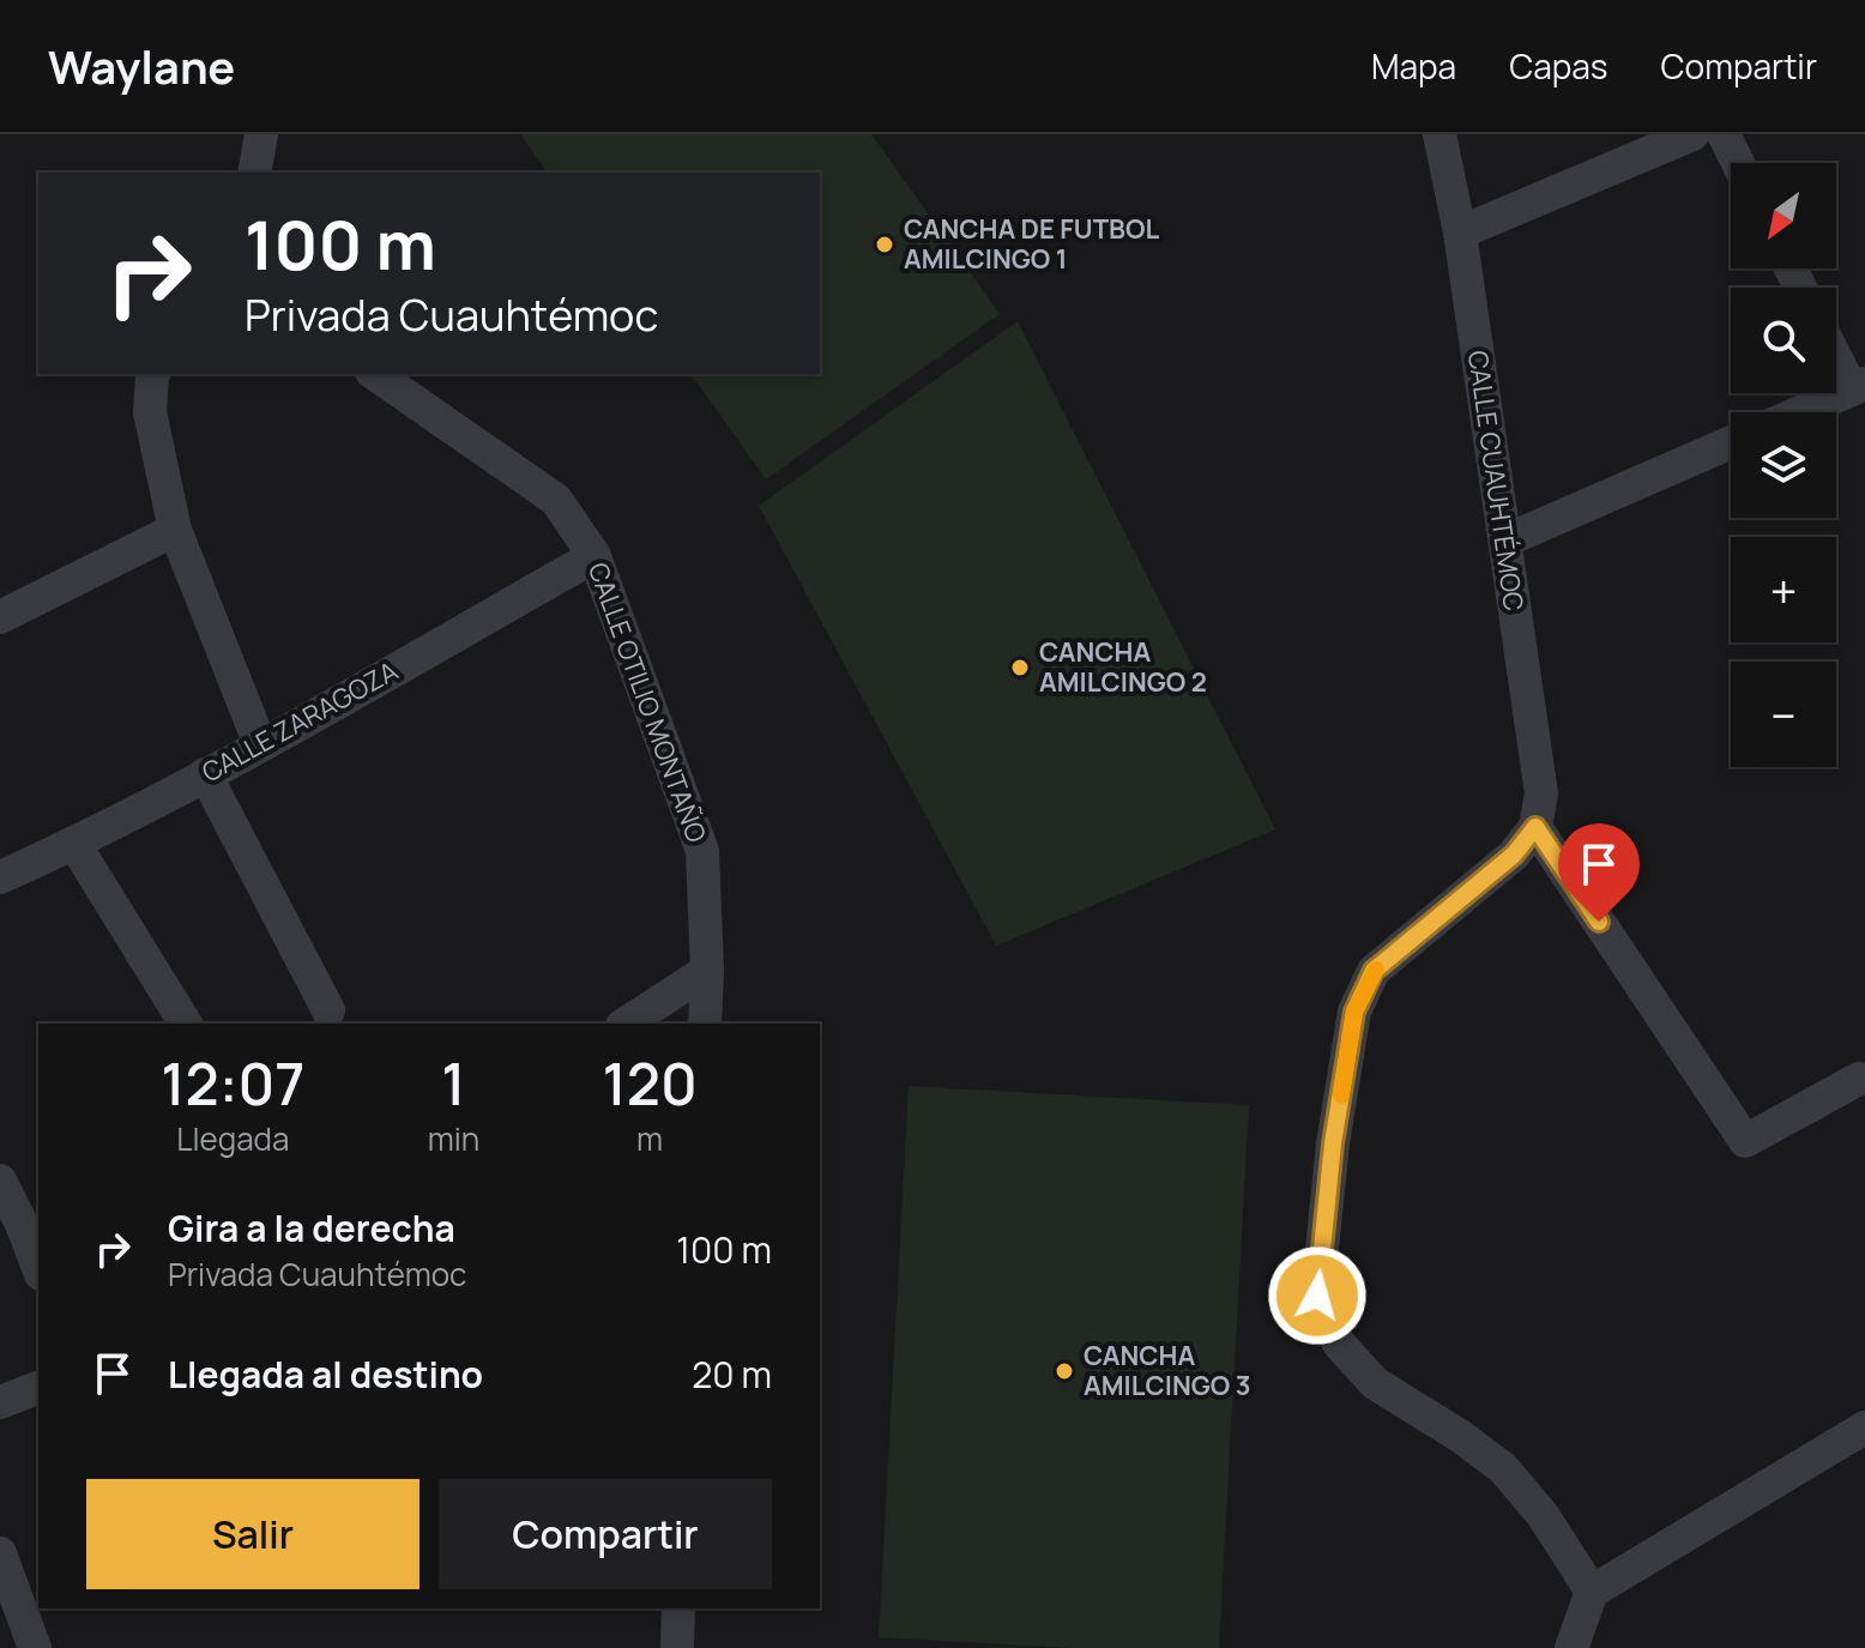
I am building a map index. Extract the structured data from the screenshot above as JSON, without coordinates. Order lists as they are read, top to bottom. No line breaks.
{"streets":{"street":["CALLE CUAUHTÉMOC","CALLE OTILIO MONTAÑO","CALLE ZARAGOZA"]},"crossings":[["CALLE OTILIO MONTAÑO","CALLE ZARAGOZA"]],"places":["CANCHA DE FUTBOL AMILCINGO 1","CANCHA AMILCINGO 2","CANCHA AMILCINGO 3"],"north":"bottom left","page":{"header":"Waylane","nav":["Mapa","Capas","Compartir"],"map_buttons":["+","−"],"turn":["100 m","Privada Cuauhtémoc"],"eta":["12:07","Llegada","1","min","120","m"],"list":[{"name":"Gira a la derecha","note":"Privada Cuauhtémoc","value":"100 m"},{"name":"Llegada al destino","value":"20 m"}],"buttons":["Salir","Compartir"]}}
